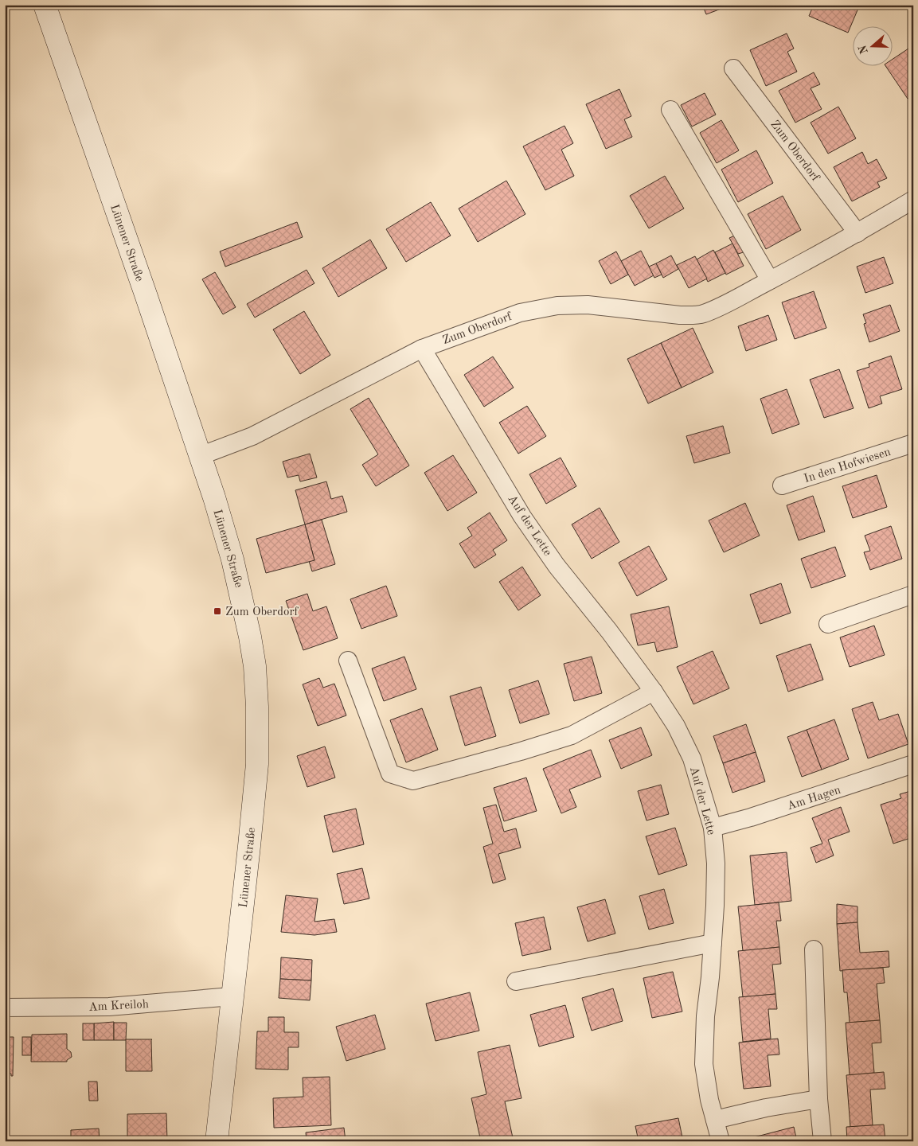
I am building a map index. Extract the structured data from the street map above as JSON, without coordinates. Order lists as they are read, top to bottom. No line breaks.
{"streets":{"main road":["Lünener Straße"],"street":["Zum Oberdorf","In den Hofwiesen","Auf der Lette","Am Hagen","Am Kreiloh"]},"crossings":[["Zum Oberdorf","Lünener Straße"],["Zum Oberdorf","Auf der Lette"],["Lünener Straße","Am Kreiloh"],["Auf der Lette","Am Hagen"]],"places":{"transit":["Zum Oberdorf"]},"north":"left"}
